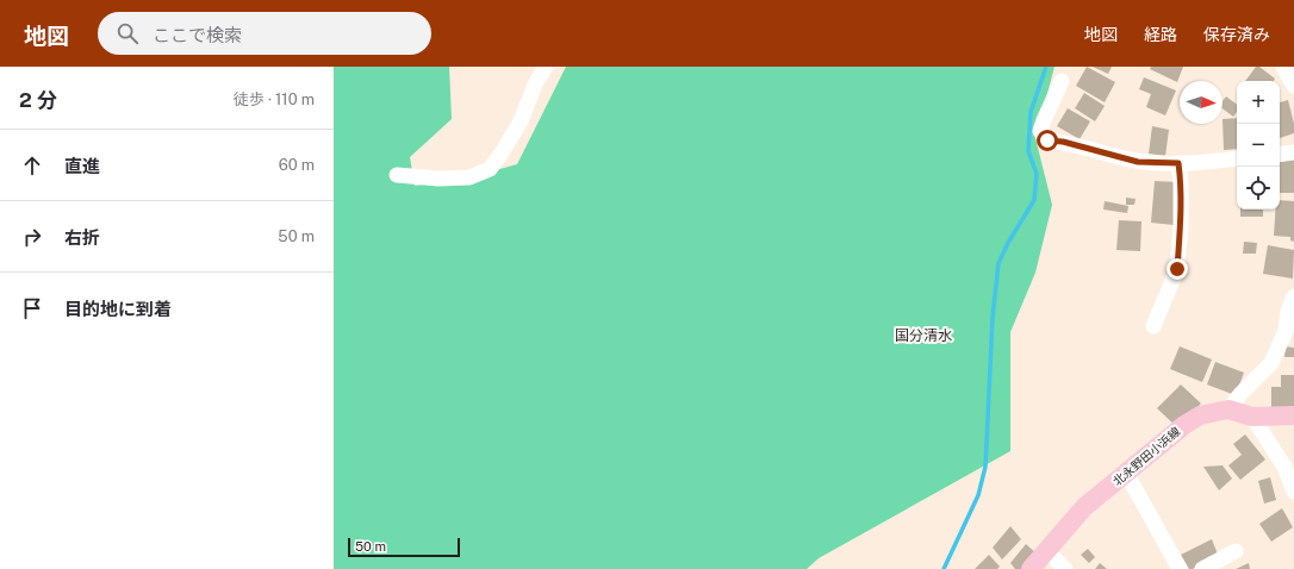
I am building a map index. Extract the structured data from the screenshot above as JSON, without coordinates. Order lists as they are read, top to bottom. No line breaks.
{"streets":{"main road":["北永野田小浜線"]},"districts":["国分清水"],"scale_bar":"50 m","north":"right","page":{"header":"地図","search":"ここで検索","nav":["地図","経路","保存済み"],"heading":["2 分","徒歩 · 110 m"],"map_buttons":["+","−"],"list":[["直進","60 m"],["右折","50 m"],"目的地に到着"],"scale":"50 m"}}
